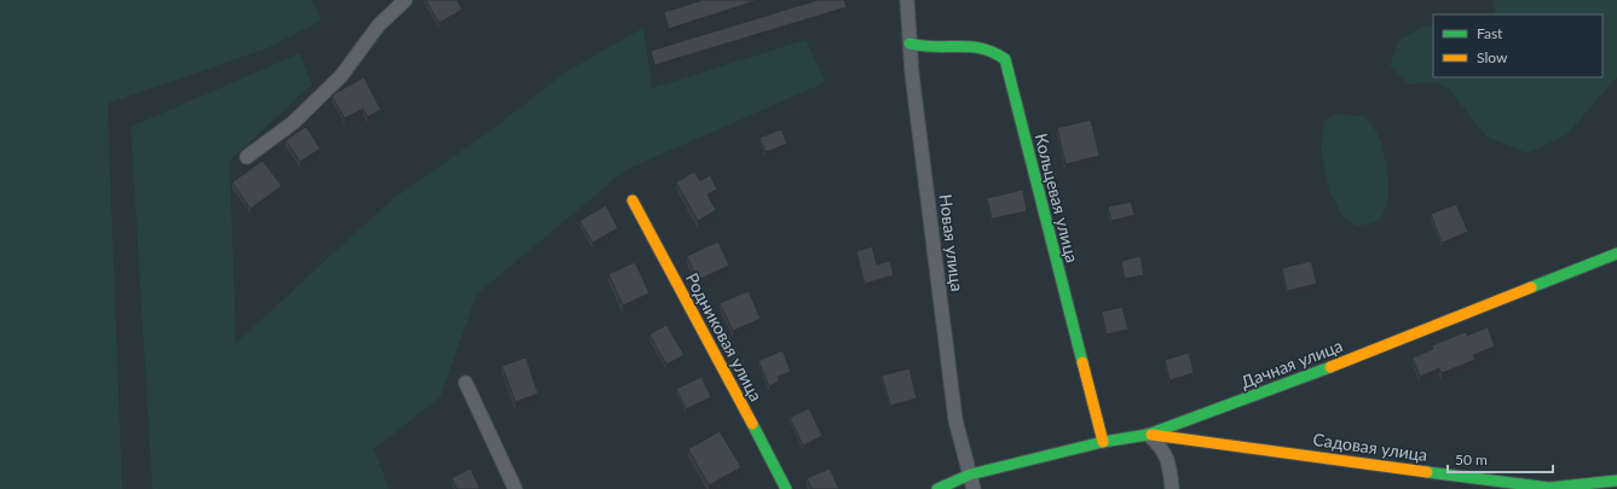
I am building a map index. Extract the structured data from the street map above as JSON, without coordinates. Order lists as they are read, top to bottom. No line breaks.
{"streets":{"street":["Кольцевая улица","Новая улица","Родниковая улица","Дачная улица","Садовая улица"]},"crossings":[["Кольцевая улица","Новая улица"],["Кольцевая улица","Дачная улица"],["Новая улица","Дачная улица"],["Дачная улица","Садовая улица"]],"legend":["Fast","Slow"],"scale_bar":"50 m"}
